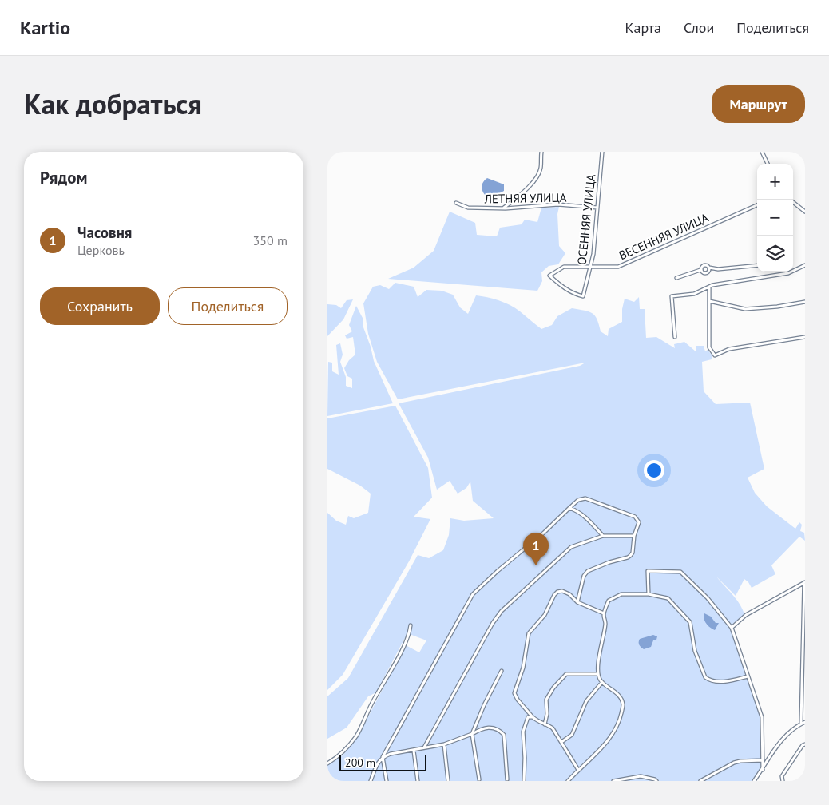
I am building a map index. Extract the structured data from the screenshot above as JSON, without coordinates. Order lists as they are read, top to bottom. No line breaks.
{"streets":{"street":["ЛЕТНЯЯ УЛИЦА","ОСЕННЯЯ УЛИЦА","ВЕСЕННЯЯ УЛИЦА"]},"crossings":[["ЛЕТНЯЯ УЛИЦА","ОСЕННЯЯ УЛИЦА"],["ОСЕННЯЯ УЛИЦА","ВЕСЕННЯЯ УЛИЦА"]],"scale_bar":"200 m","page":{"header":"Kartio","nav":["Карта","Слои","Поделиться"],"title":"Как добраться","buttons":["Маршрут",["Сохранить","Поделиться"]],"heading":"Рядом","map_buttons":["+","−"],"list":[{"mark":"1","name":"Часовня","note":"Церковь","value":"350 m"}],"pins":"1","scale":"200 m"}}
